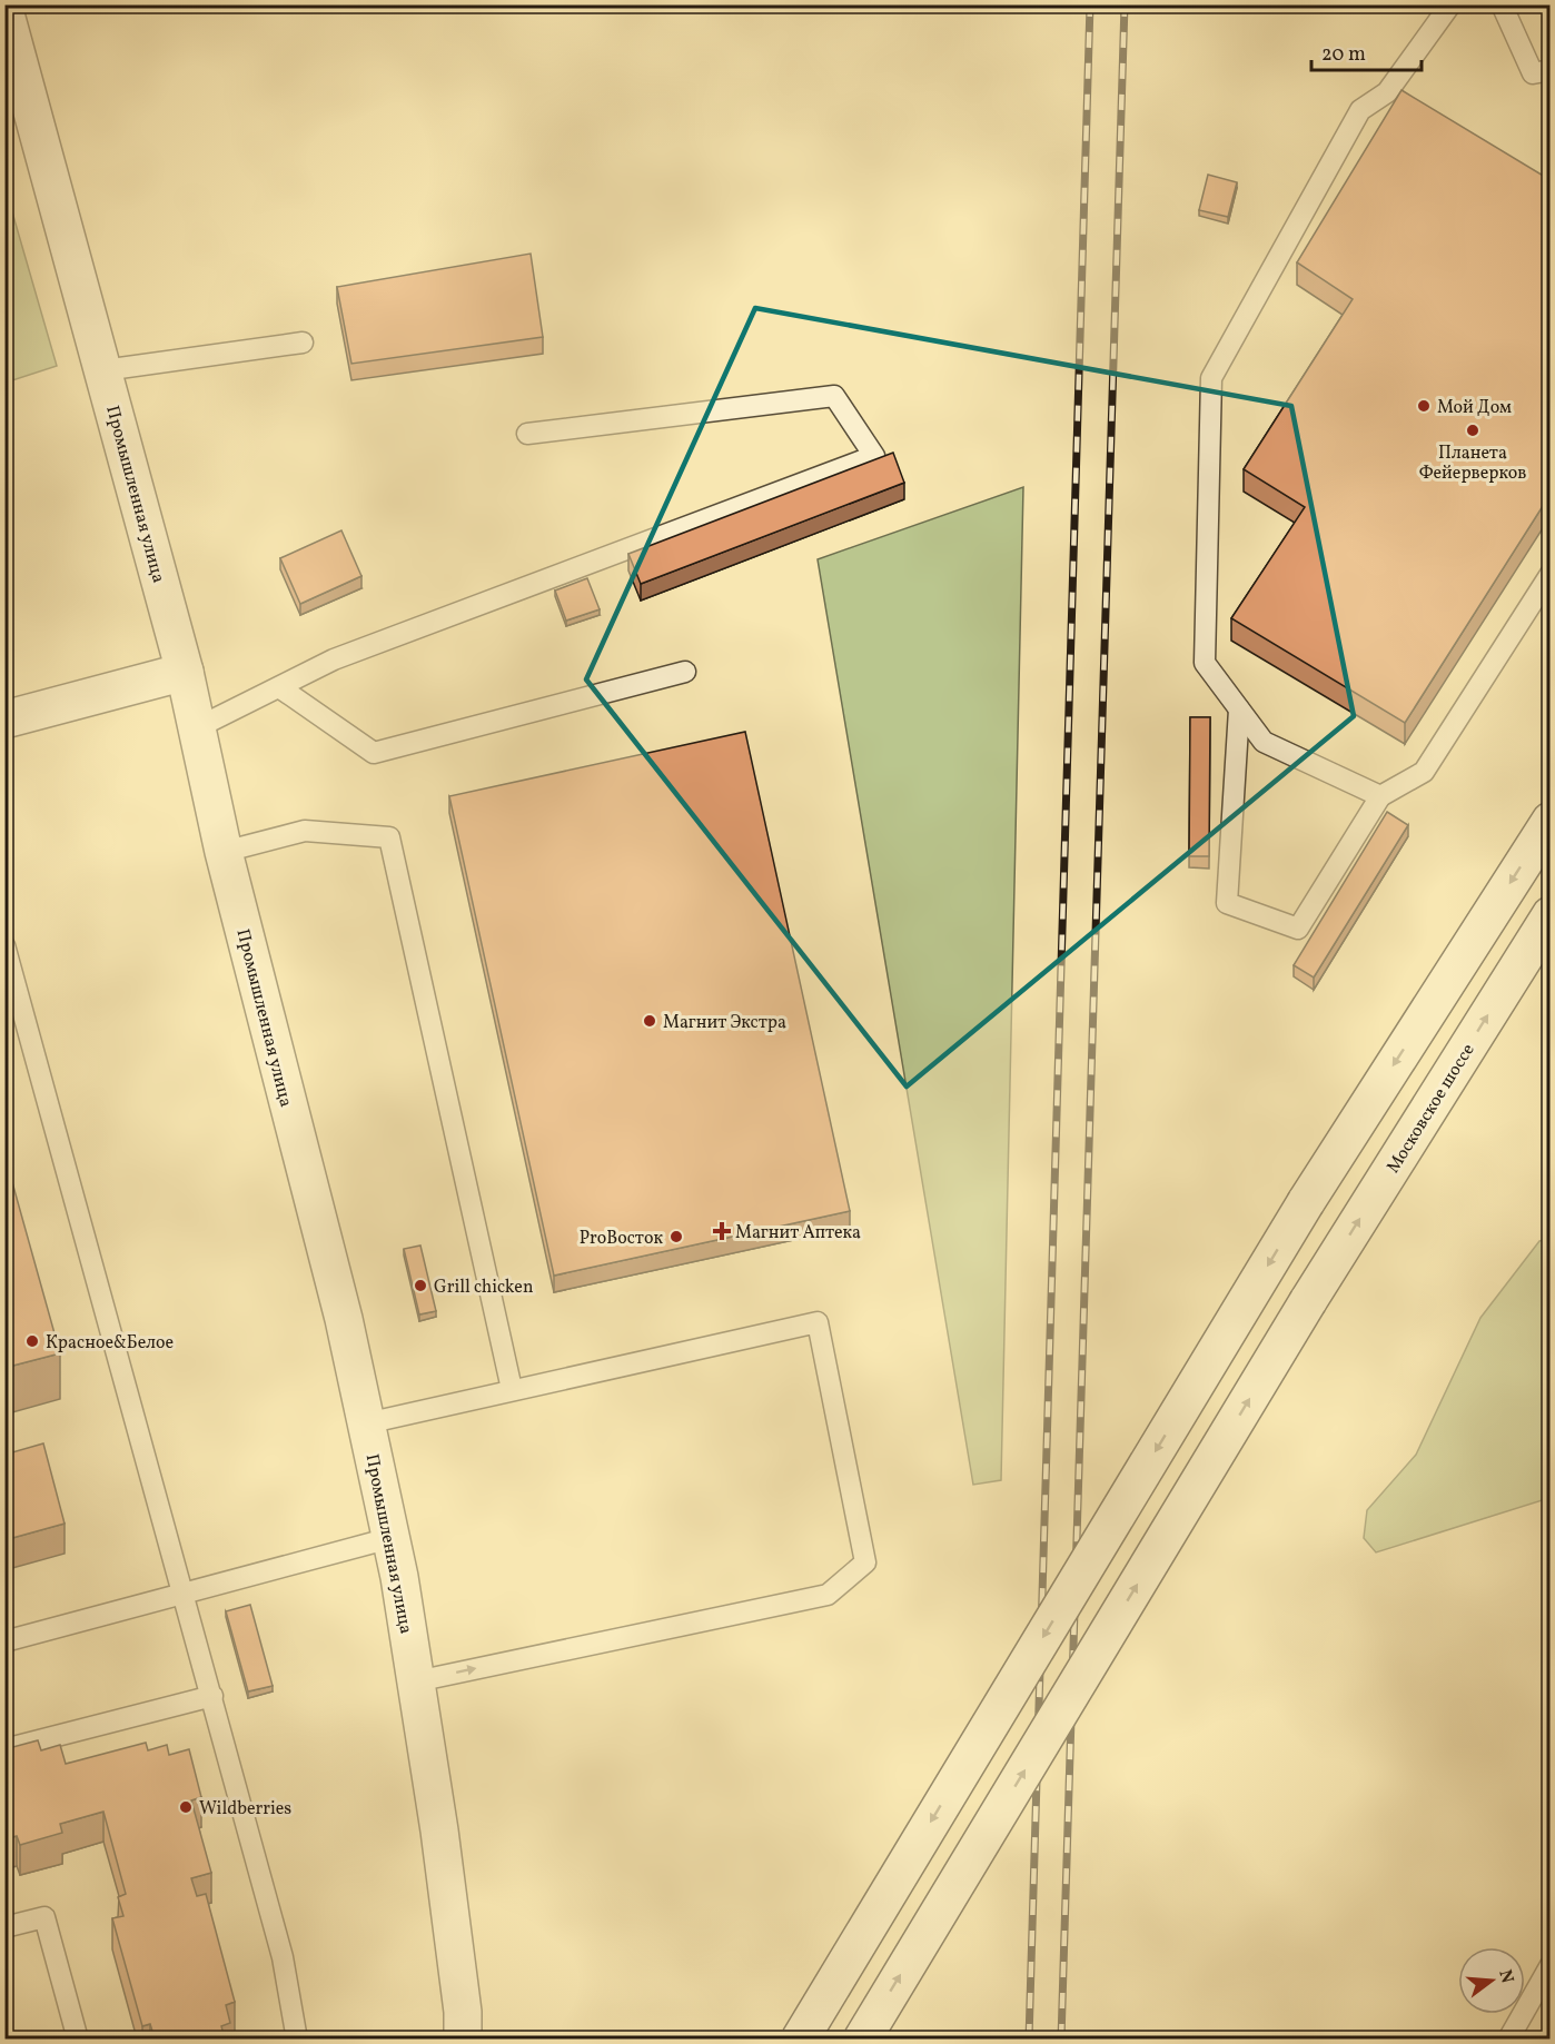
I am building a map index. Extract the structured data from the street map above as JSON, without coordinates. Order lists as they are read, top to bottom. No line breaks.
{"streets":{"main road":["Промышленная улица","Московское шоссе"]},"places":{"other":["Мой Дом","Планета Фейерверков","Магнит Экстра","ProВосток","Grill chicken","Красное&Белое","Wildberries"],"health":["Магнит Аптека"]},"scale_bar":"20 m","north":"right"}
